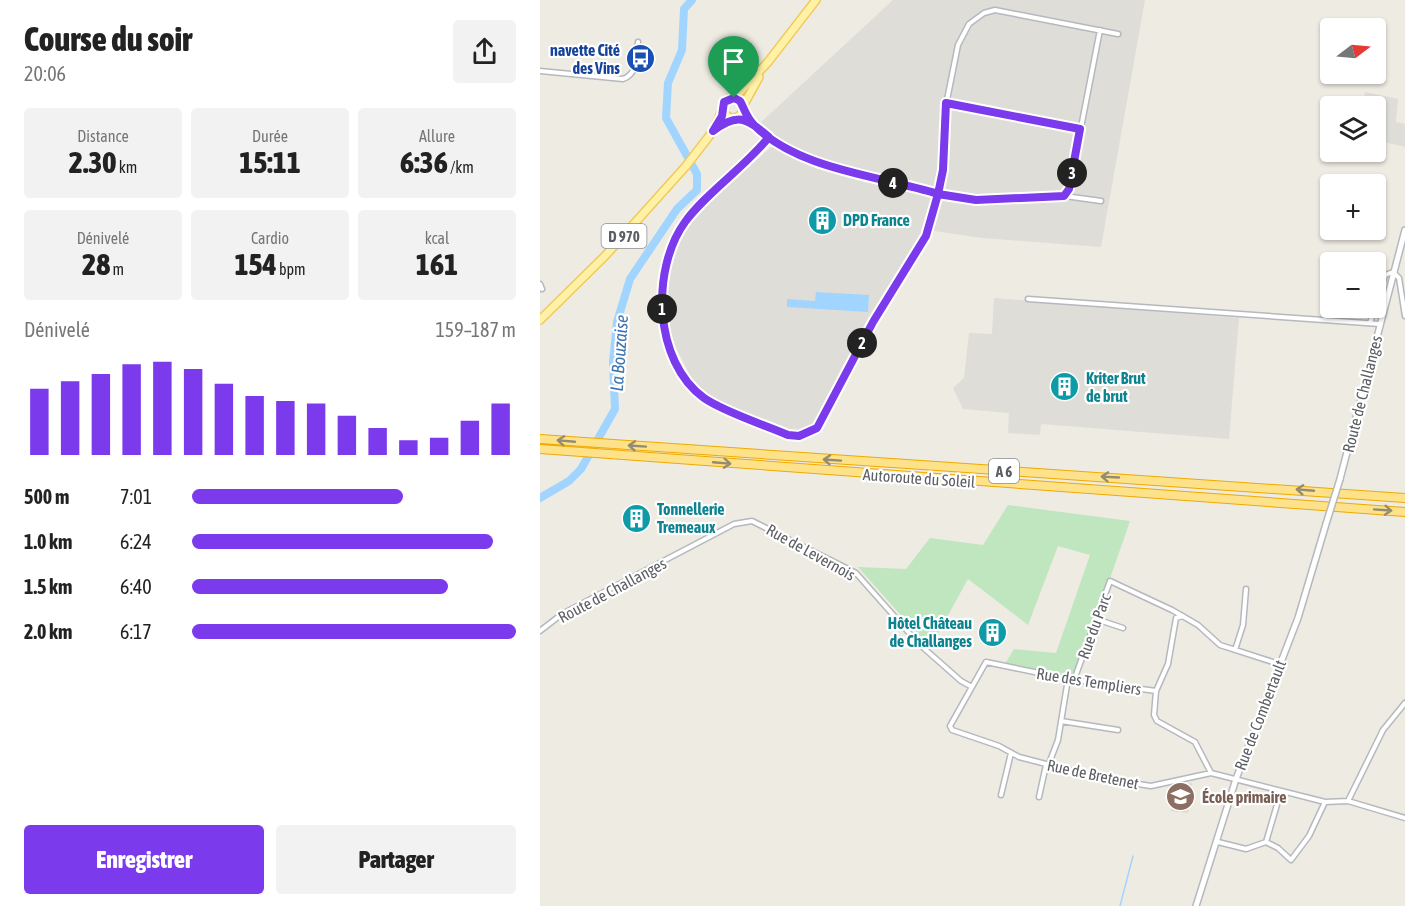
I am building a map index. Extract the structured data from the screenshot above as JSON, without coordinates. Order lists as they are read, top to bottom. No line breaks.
{"streets":{"highway":["A 6","Autoroute du Soleil"],"main road":["D 970"],"street":["Route de Challanges","Rue de Levernois","Rue du Parc","Rue des Templiers","Rue de Combertault","Rue de Bretenet"]},"crossings":[["Route de Challanges","Rue de Levernois"],["Route de Challanges","Rue de Combertault"],["Rue de Levernois","Rue des Templiers"],["Rue de Levernois","Rue de Bretenet"],["Rue du Parc","Rue des Templiers"],["Rue des Templiers","Rue de Bretenet"]],"water":["La Bouzaise"],"places":{"bus stop":["navette Cité des Vins"],"building":["DPD France","Kriter Brut de brut","Tonnellerie Tremeaux","Hôtel Château de Challanges"],"school or university":["École primaire"]},"north":"right","page":{"heading":["Course du soir","20:06"],"map_buttons":["+","−"],"stats":[["Distance","2.30 km"],["Durée","15:11"],["Allure","6:36 /km"],["Dénivelé","28 m"],["Cardio","154 bpm"],["kcal","161"]],"pins":["3","4","1","2"],"chart":["Dénivelé","159–187 m"],"list":[{"name":"500 m","note":"7:01"},{"name":"1.0 km","note":"6:24"},{"name":"1.5 km","note":"6:40"},{"name":"2.0 km","note":"6:17"}],"buttons":["Enregistrer","Partager"]}}
